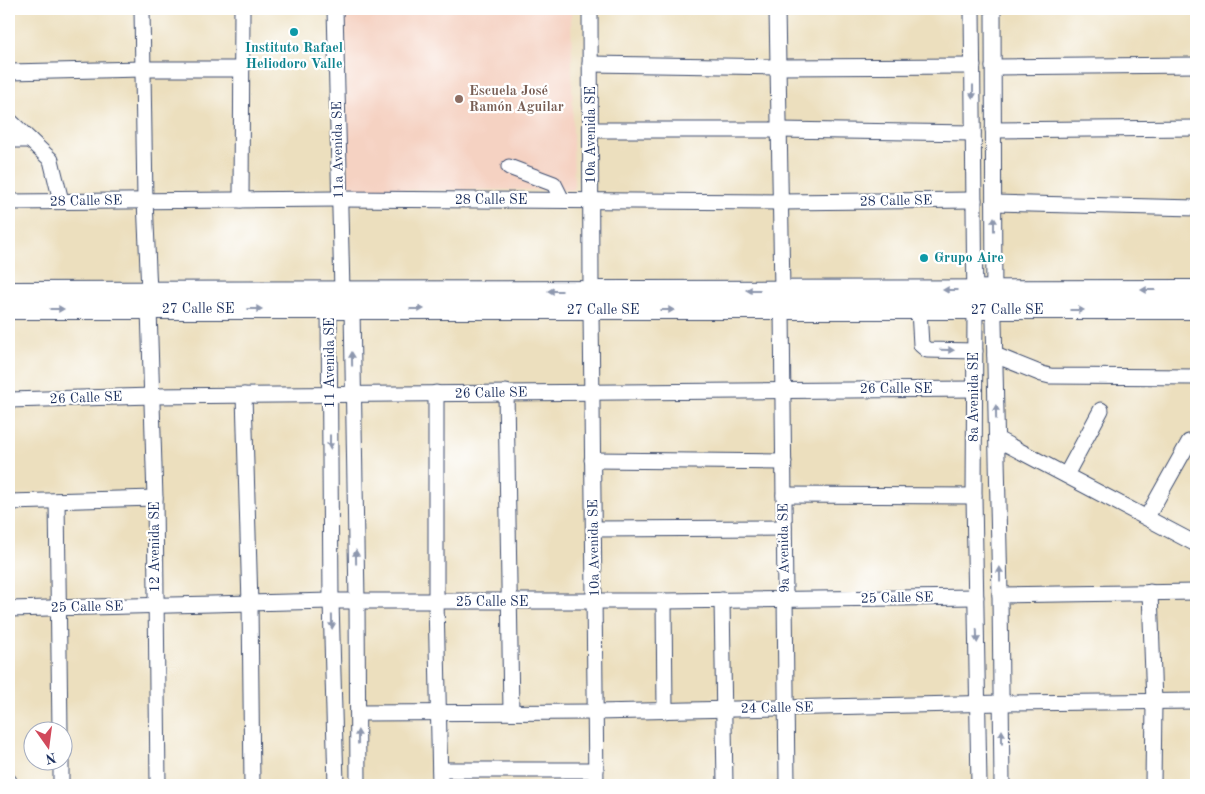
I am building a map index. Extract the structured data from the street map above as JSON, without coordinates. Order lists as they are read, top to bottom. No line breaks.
{"streets":{"main road":["27 Calle SE"],"street":["10a Avenida SE","11a Avenida SE","28 Calle SE","11 Avenida SE","26 Calle SE","8a Avenida SE","12 Avenida SE","9a Avenida SE","25 Calle SE","24 Calle SE"]},"crossings":[["10a Avenida SE","28 Calle SE"],["10a Avenida SE","27 Calle SE"],["10a Avenida SE","26 Calle SE"],["10a Avenida SE","25 Calle SE"],["10a Avenida SE","24 Calle SE"],["11a Avenida SE","28 Calle SE"],["11a Avenida SE","27 Calle SE"],["11a Avenida SE","11 Avenida SE"],["28 Calle SE","8a Avenida SE"],["28 Calle SE","12 Avenida SE"],["27 Calle SE","11 Avenida SE"],["27 Calle SE","8a Avenida SE"],["27 Calle SE","12 Avenida SE"],["27 Calle SE","9a Avenida SE"],["11 Avenida SE","26 Calle SE"],["11 Avenida SE","25 Calle SE"],["11 Avenida SE","24 Calle SE"],["26 Calle SE","8a Avenida SE"],["26 Calle SE","12 Avenida SE"],["26 Calle SE","9a Avenida SE"],["8a Avenida SE","25 Calle SE"],["8a Avenida SE","24 Calle SE"],["12 Avenida SE","25 Calle SE"],["9a Avenida SE","25 Calle SE"],["9a Avenida SE","24 Calle SE"]],"places":["Instituto Rafael Heliodoro Valle","Escuela José Ramón Aguilar","Grupo Aire"],"north":"bottom"}
